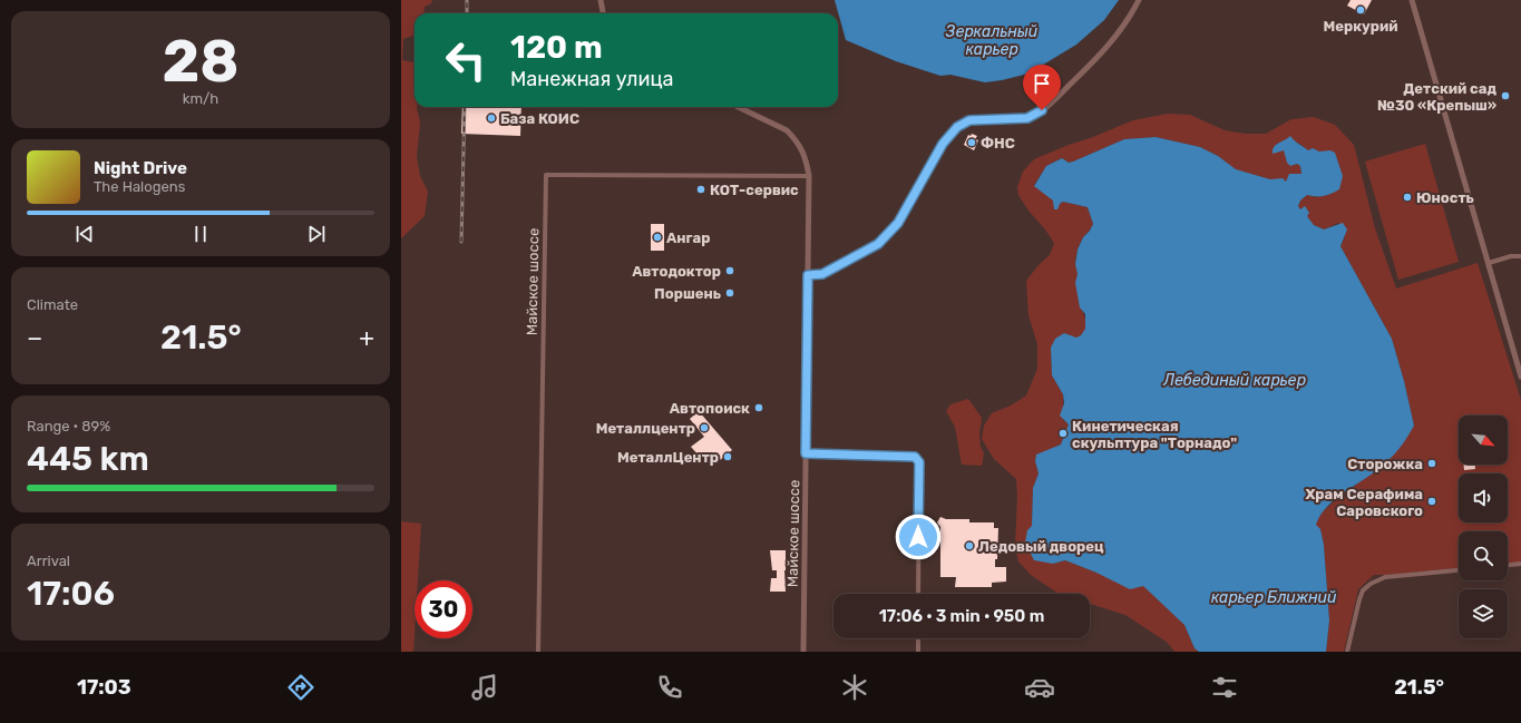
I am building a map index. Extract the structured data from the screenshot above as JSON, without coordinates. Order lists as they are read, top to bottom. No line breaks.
{"streets":{"street":["Майское шоссе"]},"water":["Зеркальный карьер","Лебединый карьер","карьер Ближний"],"places":["Меркурий","Детский сад №30 «Крепыш»","База КОИС","ФНС","КОТ-сервис","Юность","Ангар","Автодоктор","Поршень","Автопоиск","Металлцентр","Кинетическая скульптура \"Торнадо\"","МеталлЦентр","Сторожка","Храм Серафима Саровского","Ледовый дворец"],"north":"bottom right","page":{"tile":[["28","km/h"],"Climate",["Range · 89%","445 km"],["Arrival","17:06"]],"turn":["120 m","Манежная улица"],"song":["Night Drive","The Halogens"],"heat":["−","21.5°","+"],"limit":"30","trip":"17:06 · 3 min · 950 m","tabs":["17:03","21.5°"]}}
